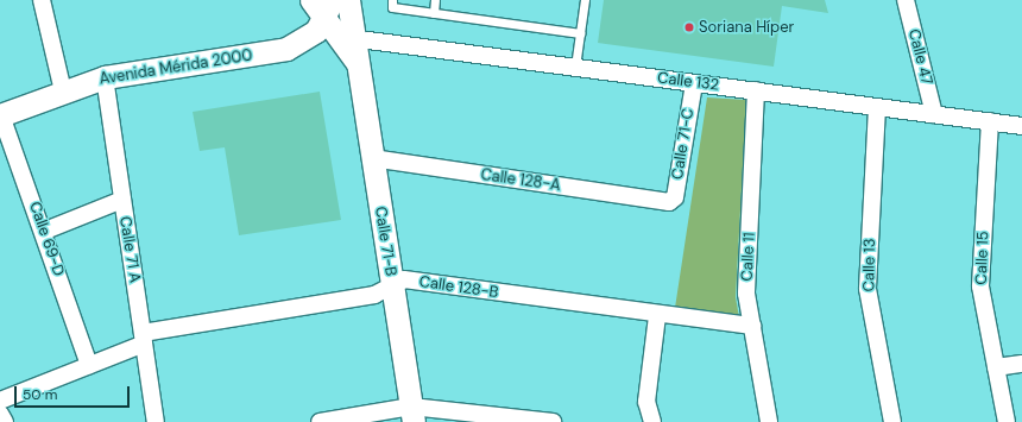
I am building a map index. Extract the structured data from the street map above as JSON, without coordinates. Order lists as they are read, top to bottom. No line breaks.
{"streets":{"street":["Calle 47","Avenida Mérida 2000","Calle 132","Calle 71-C","Calle 128-A","Calle 69-D","Calle 71-B","Calle 71 A","Calle 11","Calle 15","Calle 13","Calle 128-B"]},"crossings":[["Calle 47","Calle 132"],["Avenida Mérida 2000","Calle 69-D"],["Avenida Mérida 2000","Calle 71 A"],["Calle 132","Calle 71-C"],["Calle 132","Calle 71-B"],["Calle 132","Calle 11"],["Calle 132","Calle 15"],["Calle 132","Calle 13"],["Calle 71-C","Calle 128-A"],["Calle 128-A","Calle 71-B"],["Calle 69-D","Calle 128-B"],["Calle 71-B","Calle 128-B"],["Calle 71 A","Calle 128-B"],["Calle 11","Calle 128-B"]],"places":["Soriana Híper"],"scale_bar":"50 m"}
